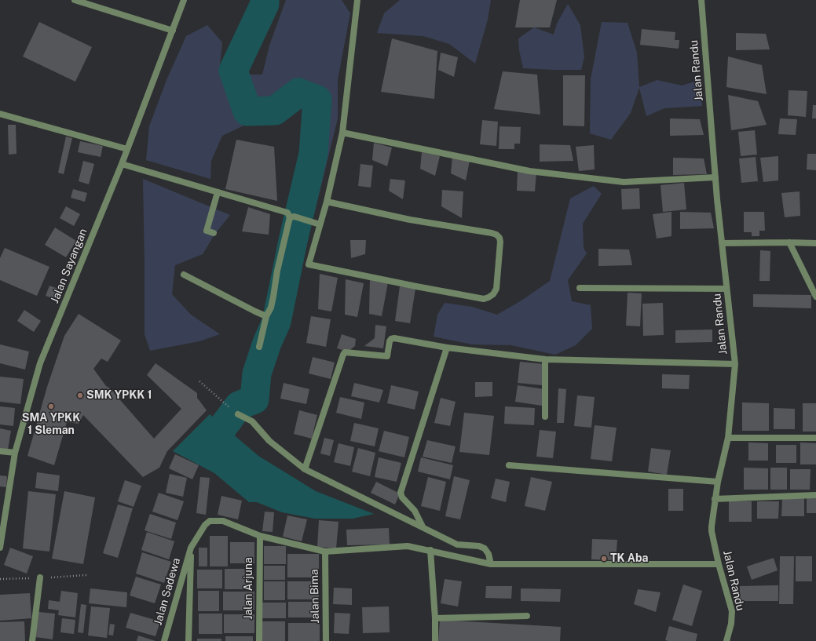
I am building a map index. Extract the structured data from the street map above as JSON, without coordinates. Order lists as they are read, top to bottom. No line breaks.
{"streets":{"street":["Jalan Randu","Jalan Sayangan","Jalan Arjuna","Jalan Sadewa","Jalan Bima"]},"places":["SMK YPKK 1","SMA YPKK 1 Sleman","TK Aba"]}
